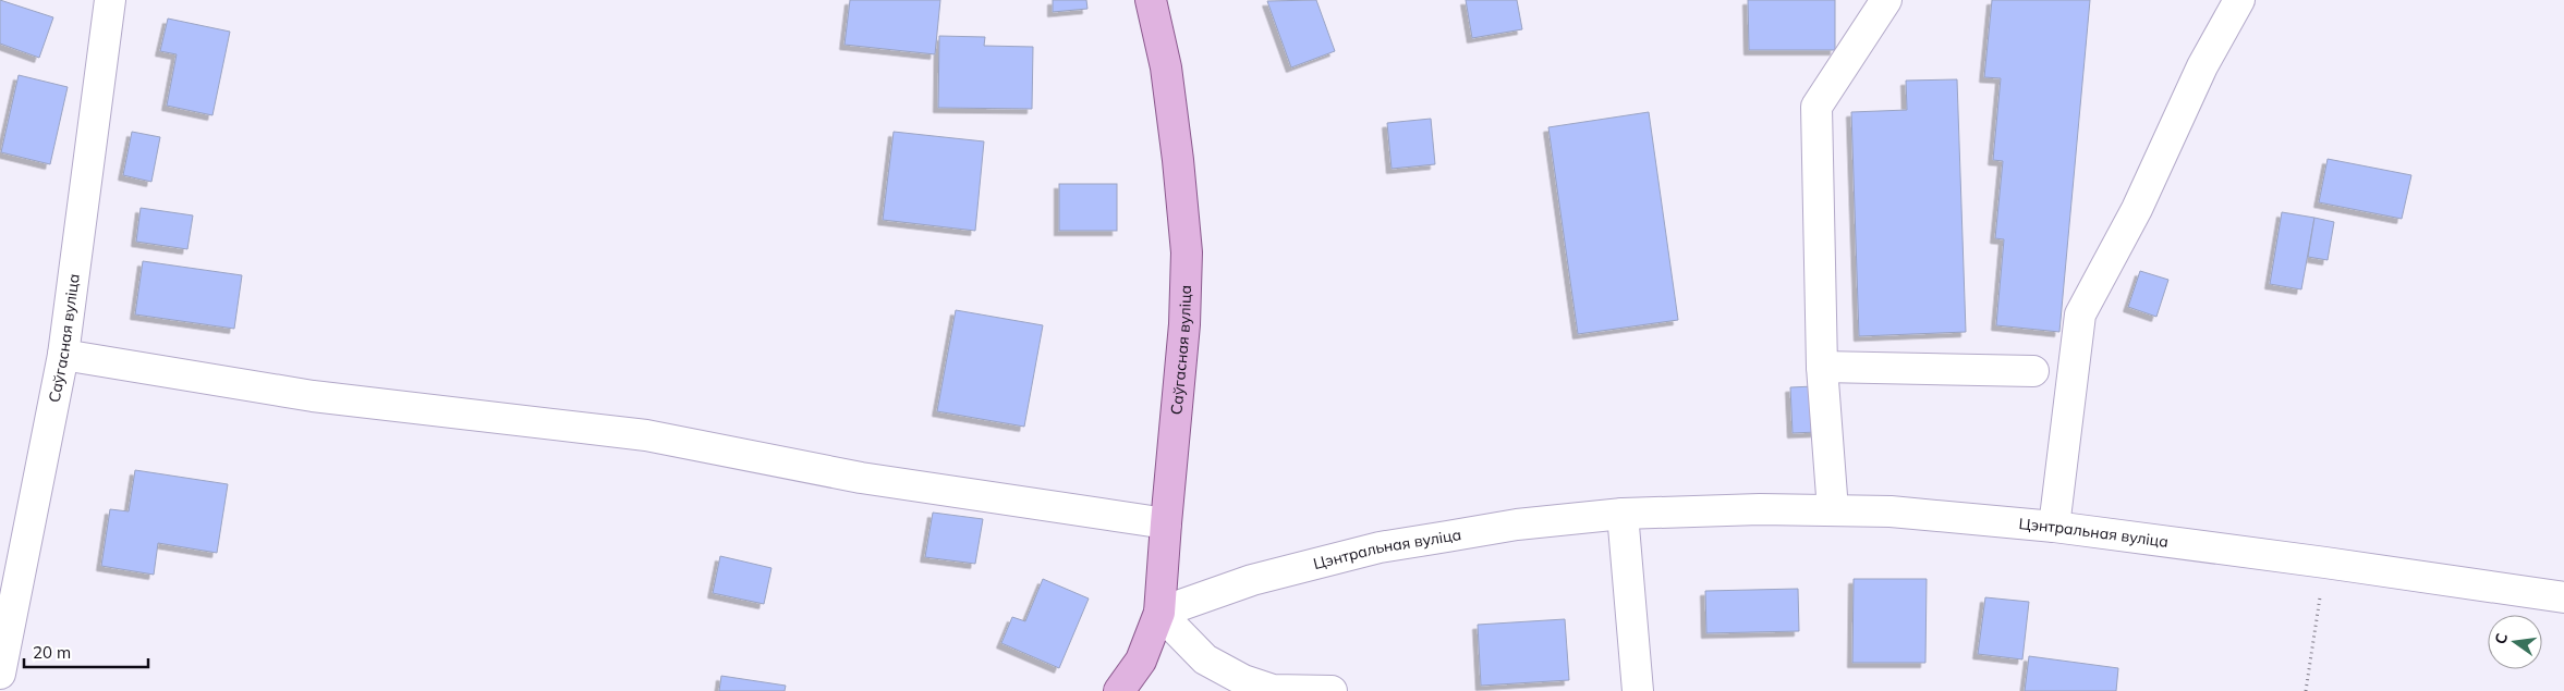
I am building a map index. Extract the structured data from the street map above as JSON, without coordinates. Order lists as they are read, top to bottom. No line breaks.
{"streets":{"main road":["Саўгасная вуліца"],"street":["Цэнтральная вуліца"]},"crossings":[["Саўгасная вуліца","Цэнтральная вуліца"]],"scale_bar":"20 m","north":"left"}
